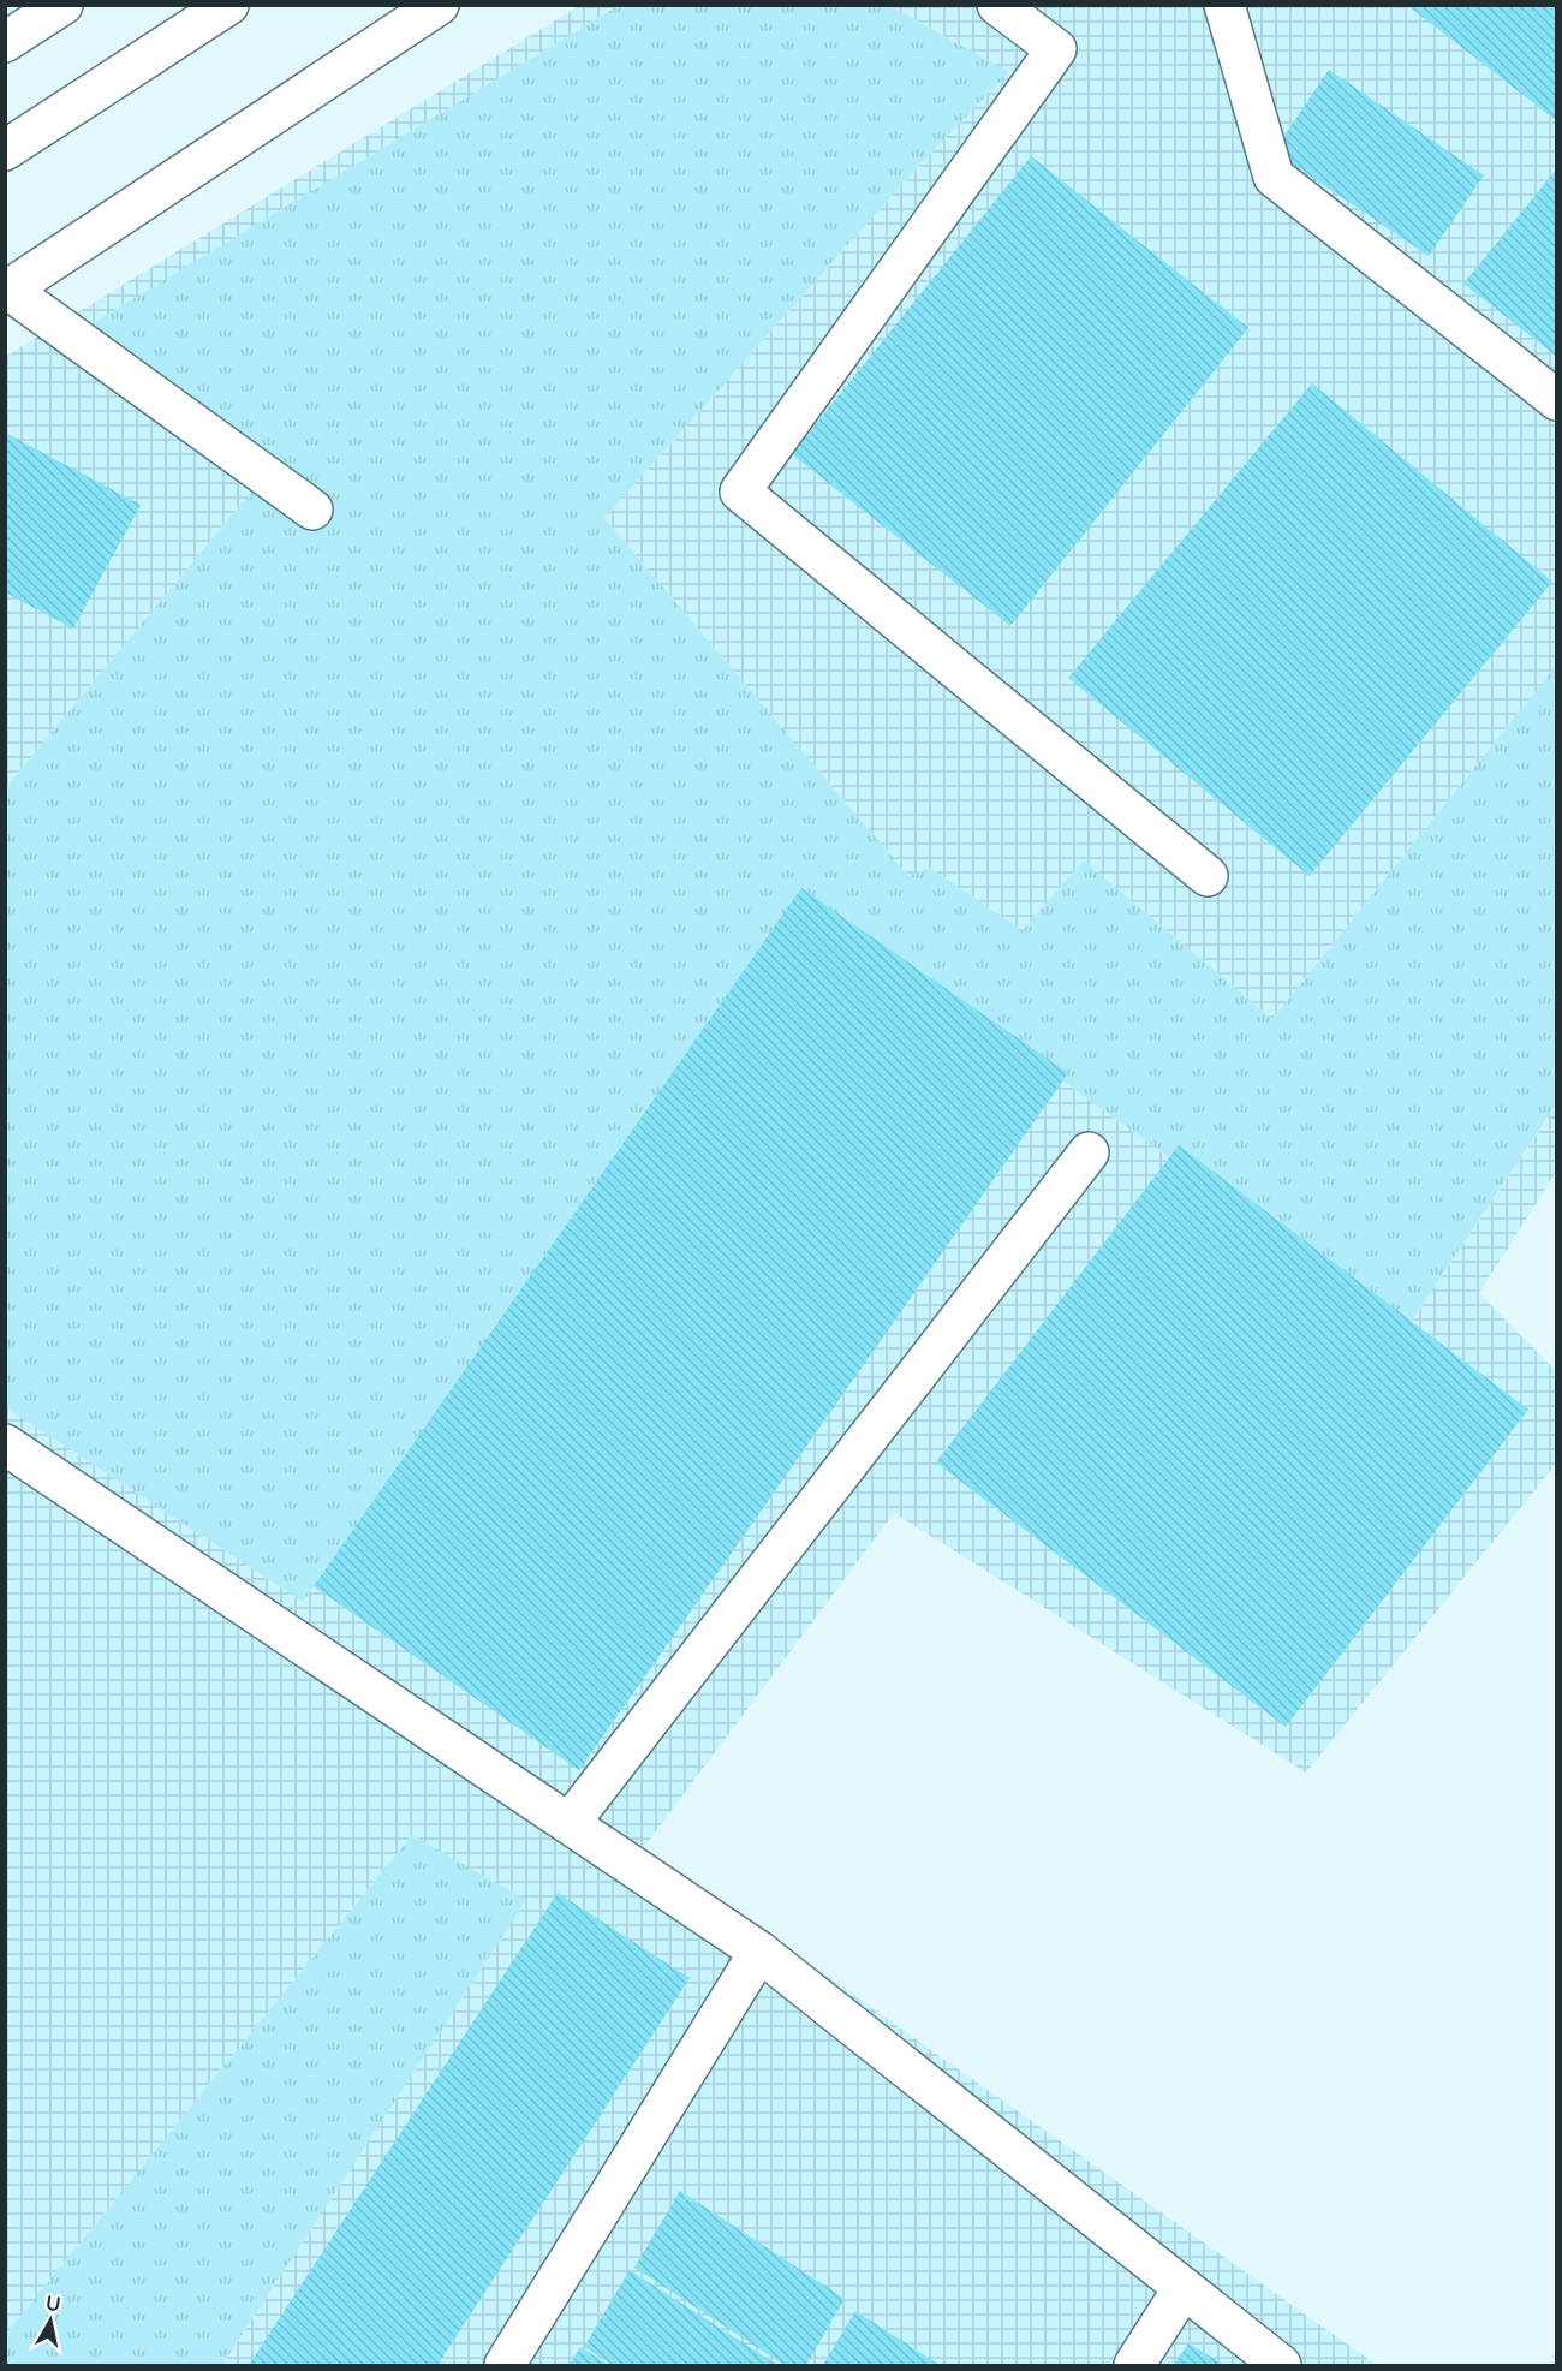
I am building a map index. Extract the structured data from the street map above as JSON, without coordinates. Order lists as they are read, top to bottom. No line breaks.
{"north":"top"}
